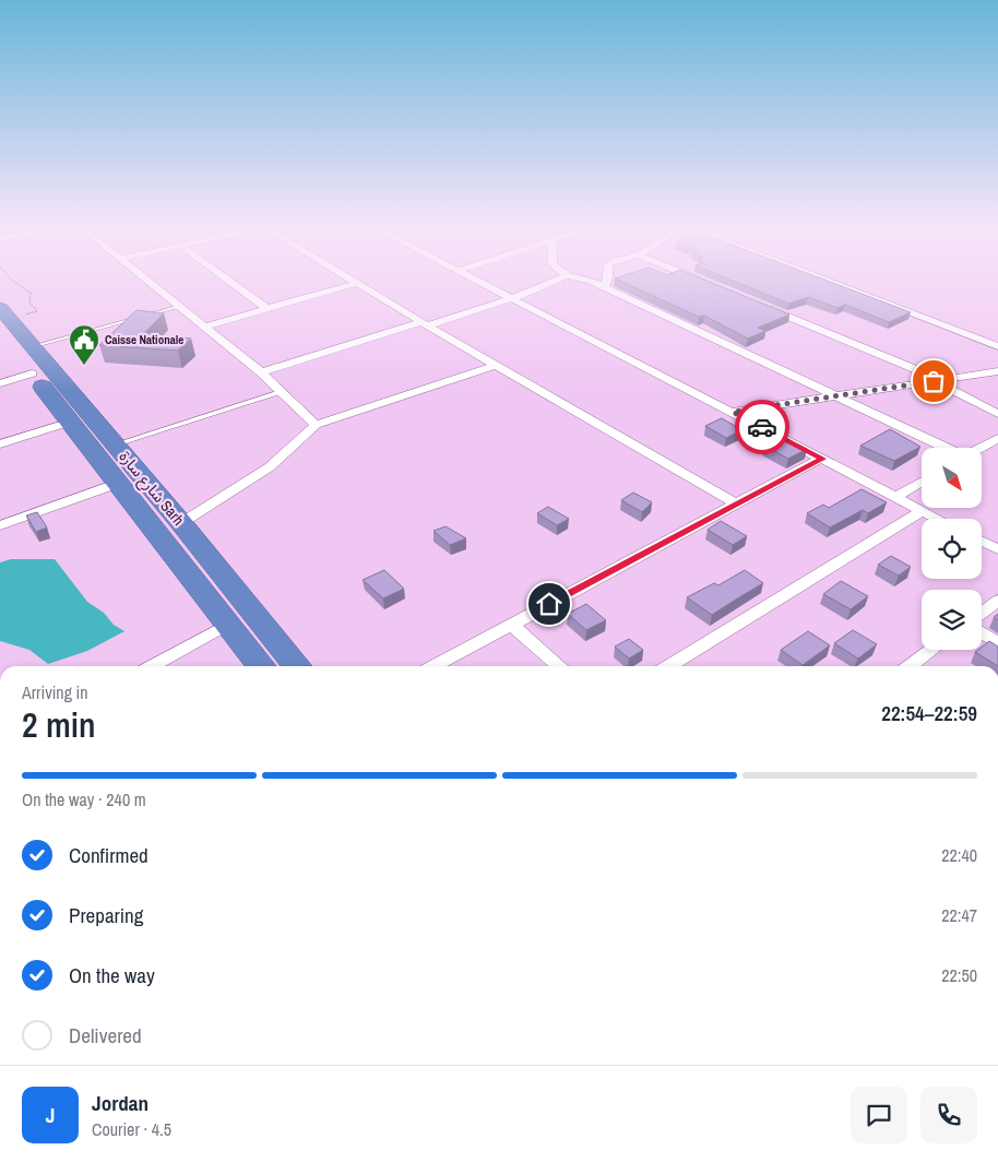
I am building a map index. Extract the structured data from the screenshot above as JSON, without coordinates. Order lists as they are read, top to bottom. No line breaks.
{"streets":{"highway":["شارع سارة Sarh"]},"places":{"public building":["Caisse Nationale"]},"north":"bottom right","page":{"heading":["2 min","Arriving in","22:54–22:59"],"panel":["Jordan","Courier · 4.5"],"bar":"On the way · 240 m","list":[["Confirmed","22:40"],["Preparing","22:47"],["On the way","22:50"],"Delivered"],"round":"J"}}
